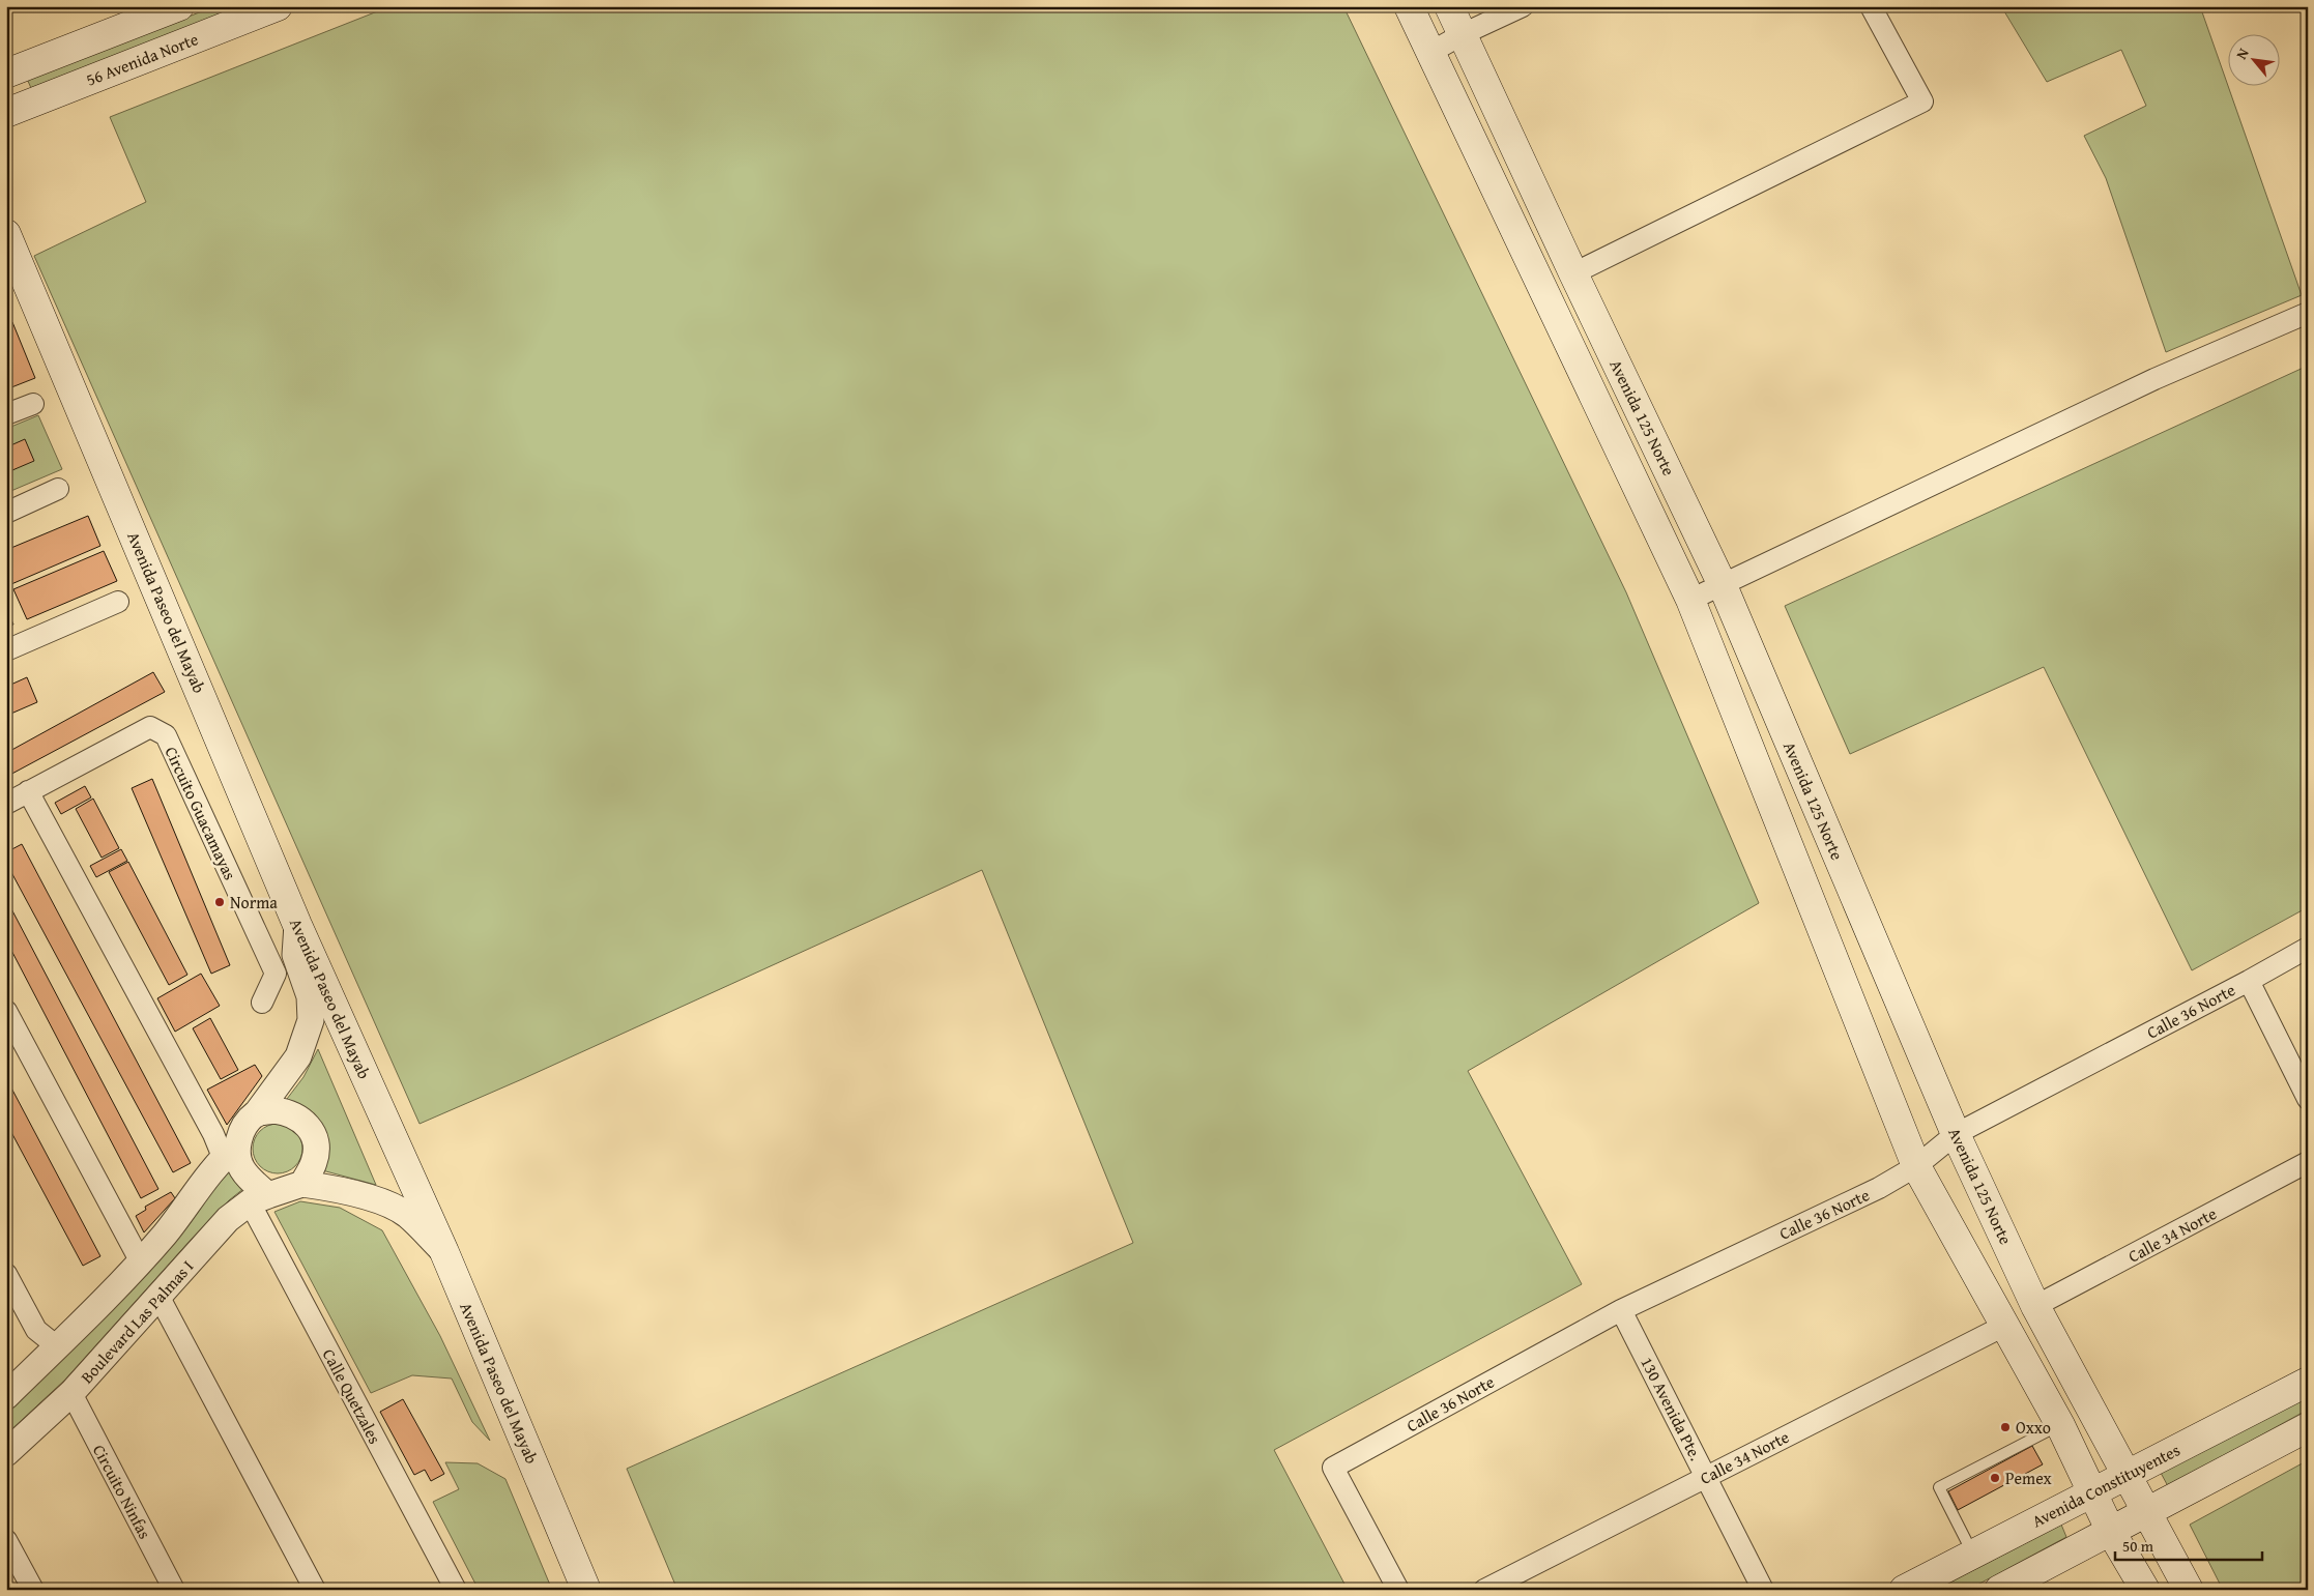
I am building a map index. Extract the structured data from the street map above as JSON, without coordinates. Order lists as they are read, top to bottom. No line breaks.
{"streets":{"main road":["56 Avenida Norte","Avenida 125 Norte","Avenida Paseo del Mayab","Avenida Constituyentes"],"street":["Circuito Guacamayas","Calle 36 Norte","Calle 34 Norte","Boulevard Las Palmas I","Calle Quetzales","130 Avenida Pte.","Circuito Ninfas"]},"crossings":[["Avenida 125 Norte","Calle 36 Norte"],["Avenida 125 Norte","Calle 34 Norte"],["Avenida 125 Norte","Avenida Constituyentes"],["Calle 36 Norte","130 Avenida Pte."],["Calle 34 Norte","130 Avenida Pte."],["Boulevard Las Palmas I","Calle Quetzales"],["Boulevard Las Palmas I","Circuito Ninfas"]],"places":["Norma","Oxxo","Pemex"],"scale_bar":"50 m","north":"top left"}
